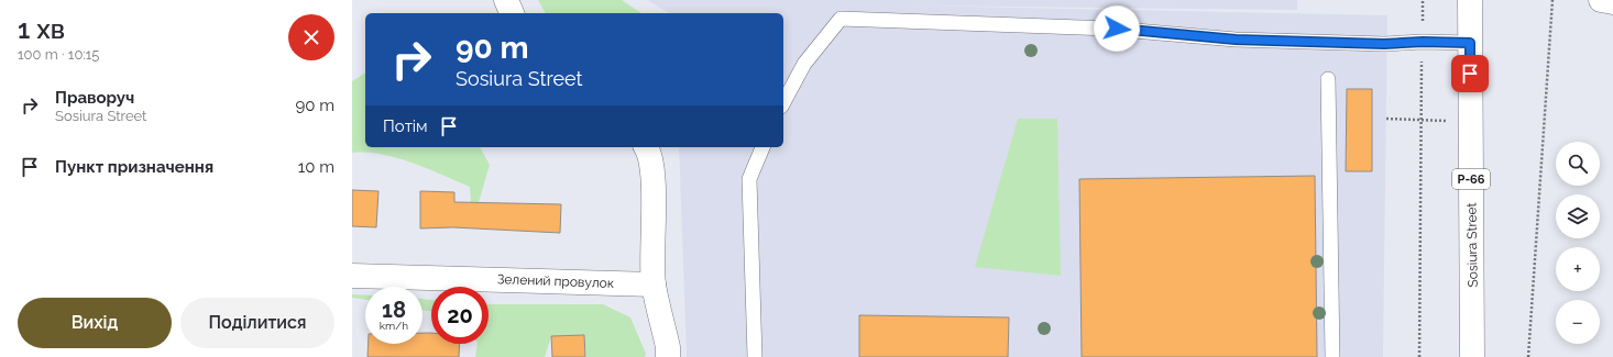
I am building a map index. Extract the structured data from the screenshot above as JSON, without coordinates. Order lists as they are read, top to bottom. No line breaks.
{"streets":{"street":["Р-66","Sosiura Street","Зелений провулок"]},"page":{"heading":["1 хв","100 m · 10:15"],"turn":["90 m","Sosiura Street"],"list":[{"name":"Праворуч","note":"Sosiura Street","value":"90 m"},{"name":"Пункт призначення","value":"10 m"}],"then":"Потім","map_buttons":["+","−"],"speed":"18 km/h","limit":"20","buttons":["Вихід","Поділитися"]}}
